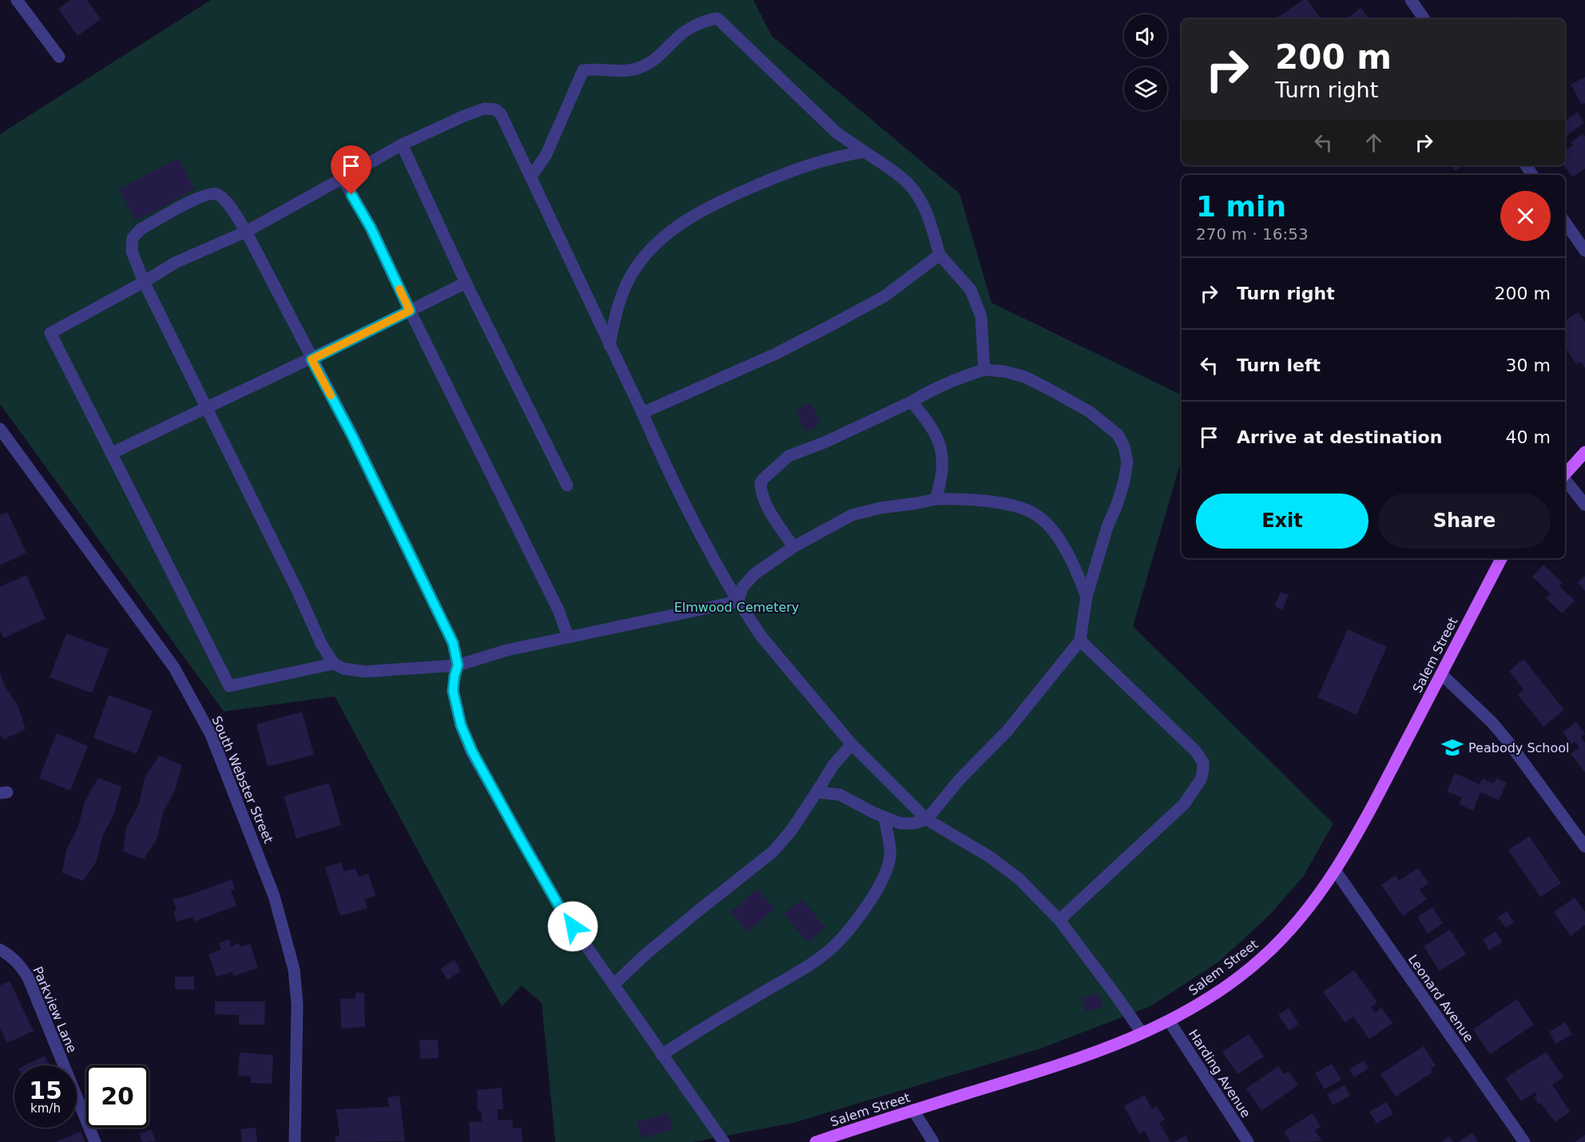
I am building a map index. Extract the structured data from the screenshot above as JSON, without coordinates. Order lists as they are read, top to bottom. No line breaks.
{"streets":{"main road":["Salem Street"],"street":["South Webster Street","Leonard Avenue","Parkview Lane","Harding Avenue"]},"crossings":[["Salem Street","Leonard Avenue"],["Salem Street","Harding Avenue"]],"parks":["Elmwood Cemetery"],"places":{"school or university":["Peabody School"]},"page":{"turn":["200 m","Turn right"],"heading":["1 min","270 m · 16:53"],"list":[{"name":"Turn right","value":"200 m"},{"name":"Turn left","value":"30 m"},{"name":"Arrive at destination","value":"40 m"}],"buttons":["Exit","Share"],"speed":"15 km/h","limit":"20"}}
